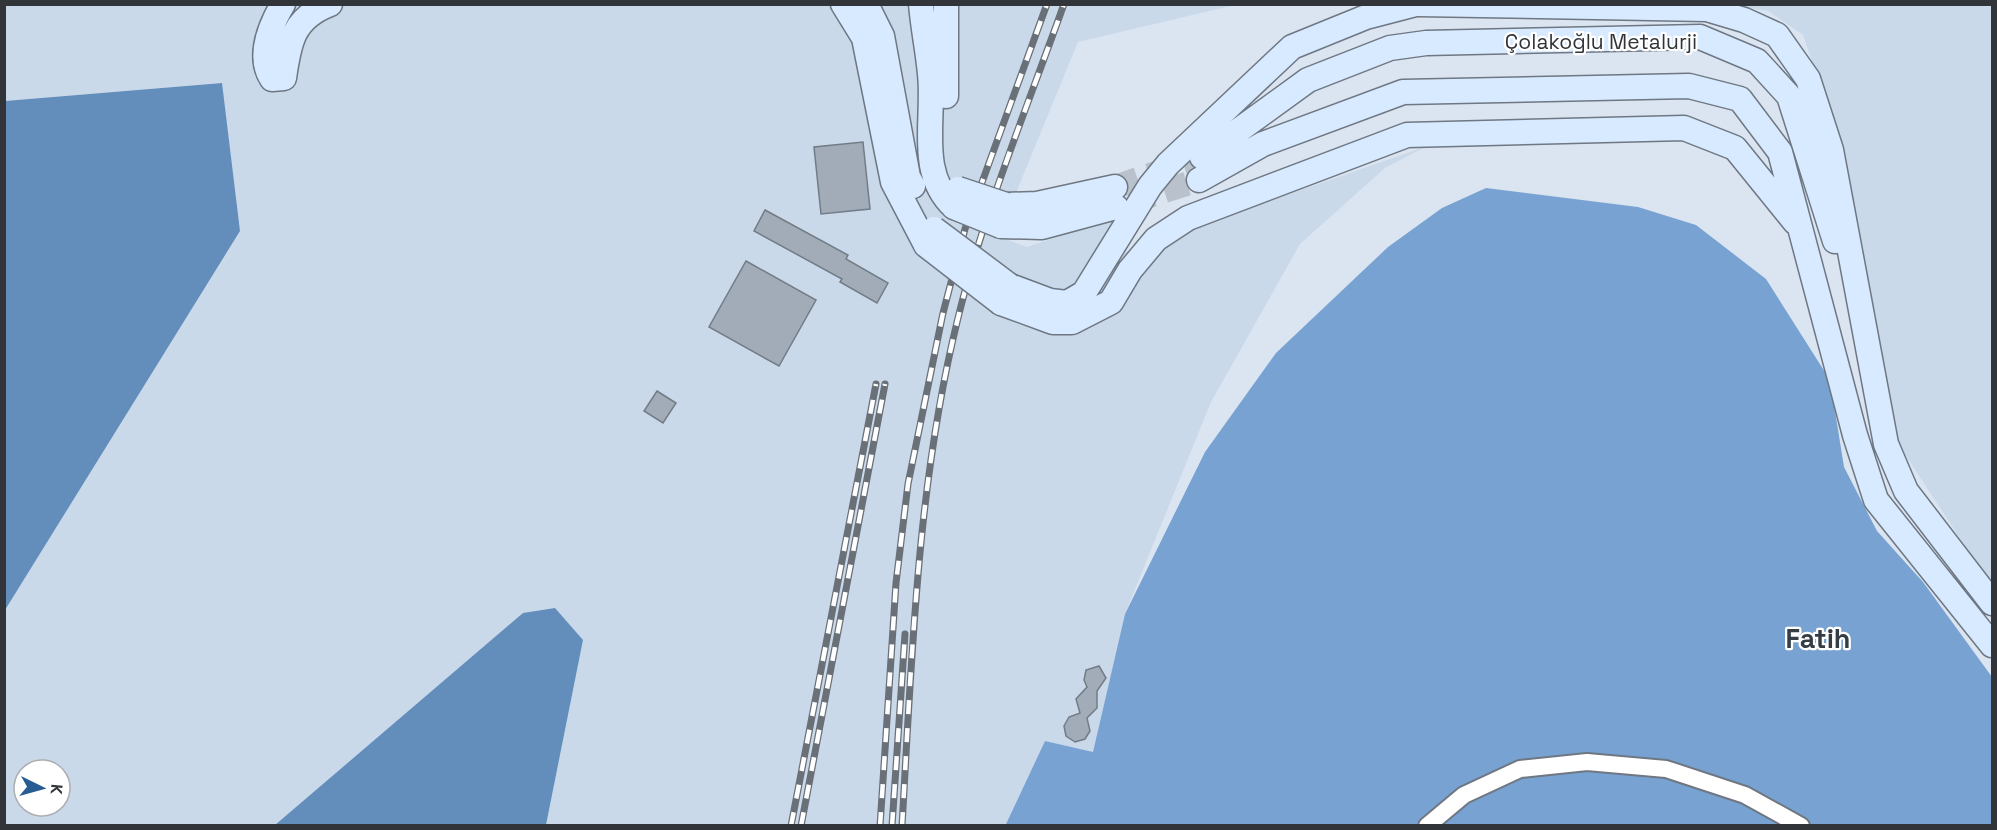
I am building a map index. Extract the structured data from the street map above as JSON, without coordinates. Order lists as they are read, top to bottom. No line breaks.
{"streets":{"main road":["Çolakoğlu Metalurji"]},"districts":["Fatih"],"north":"right"}
